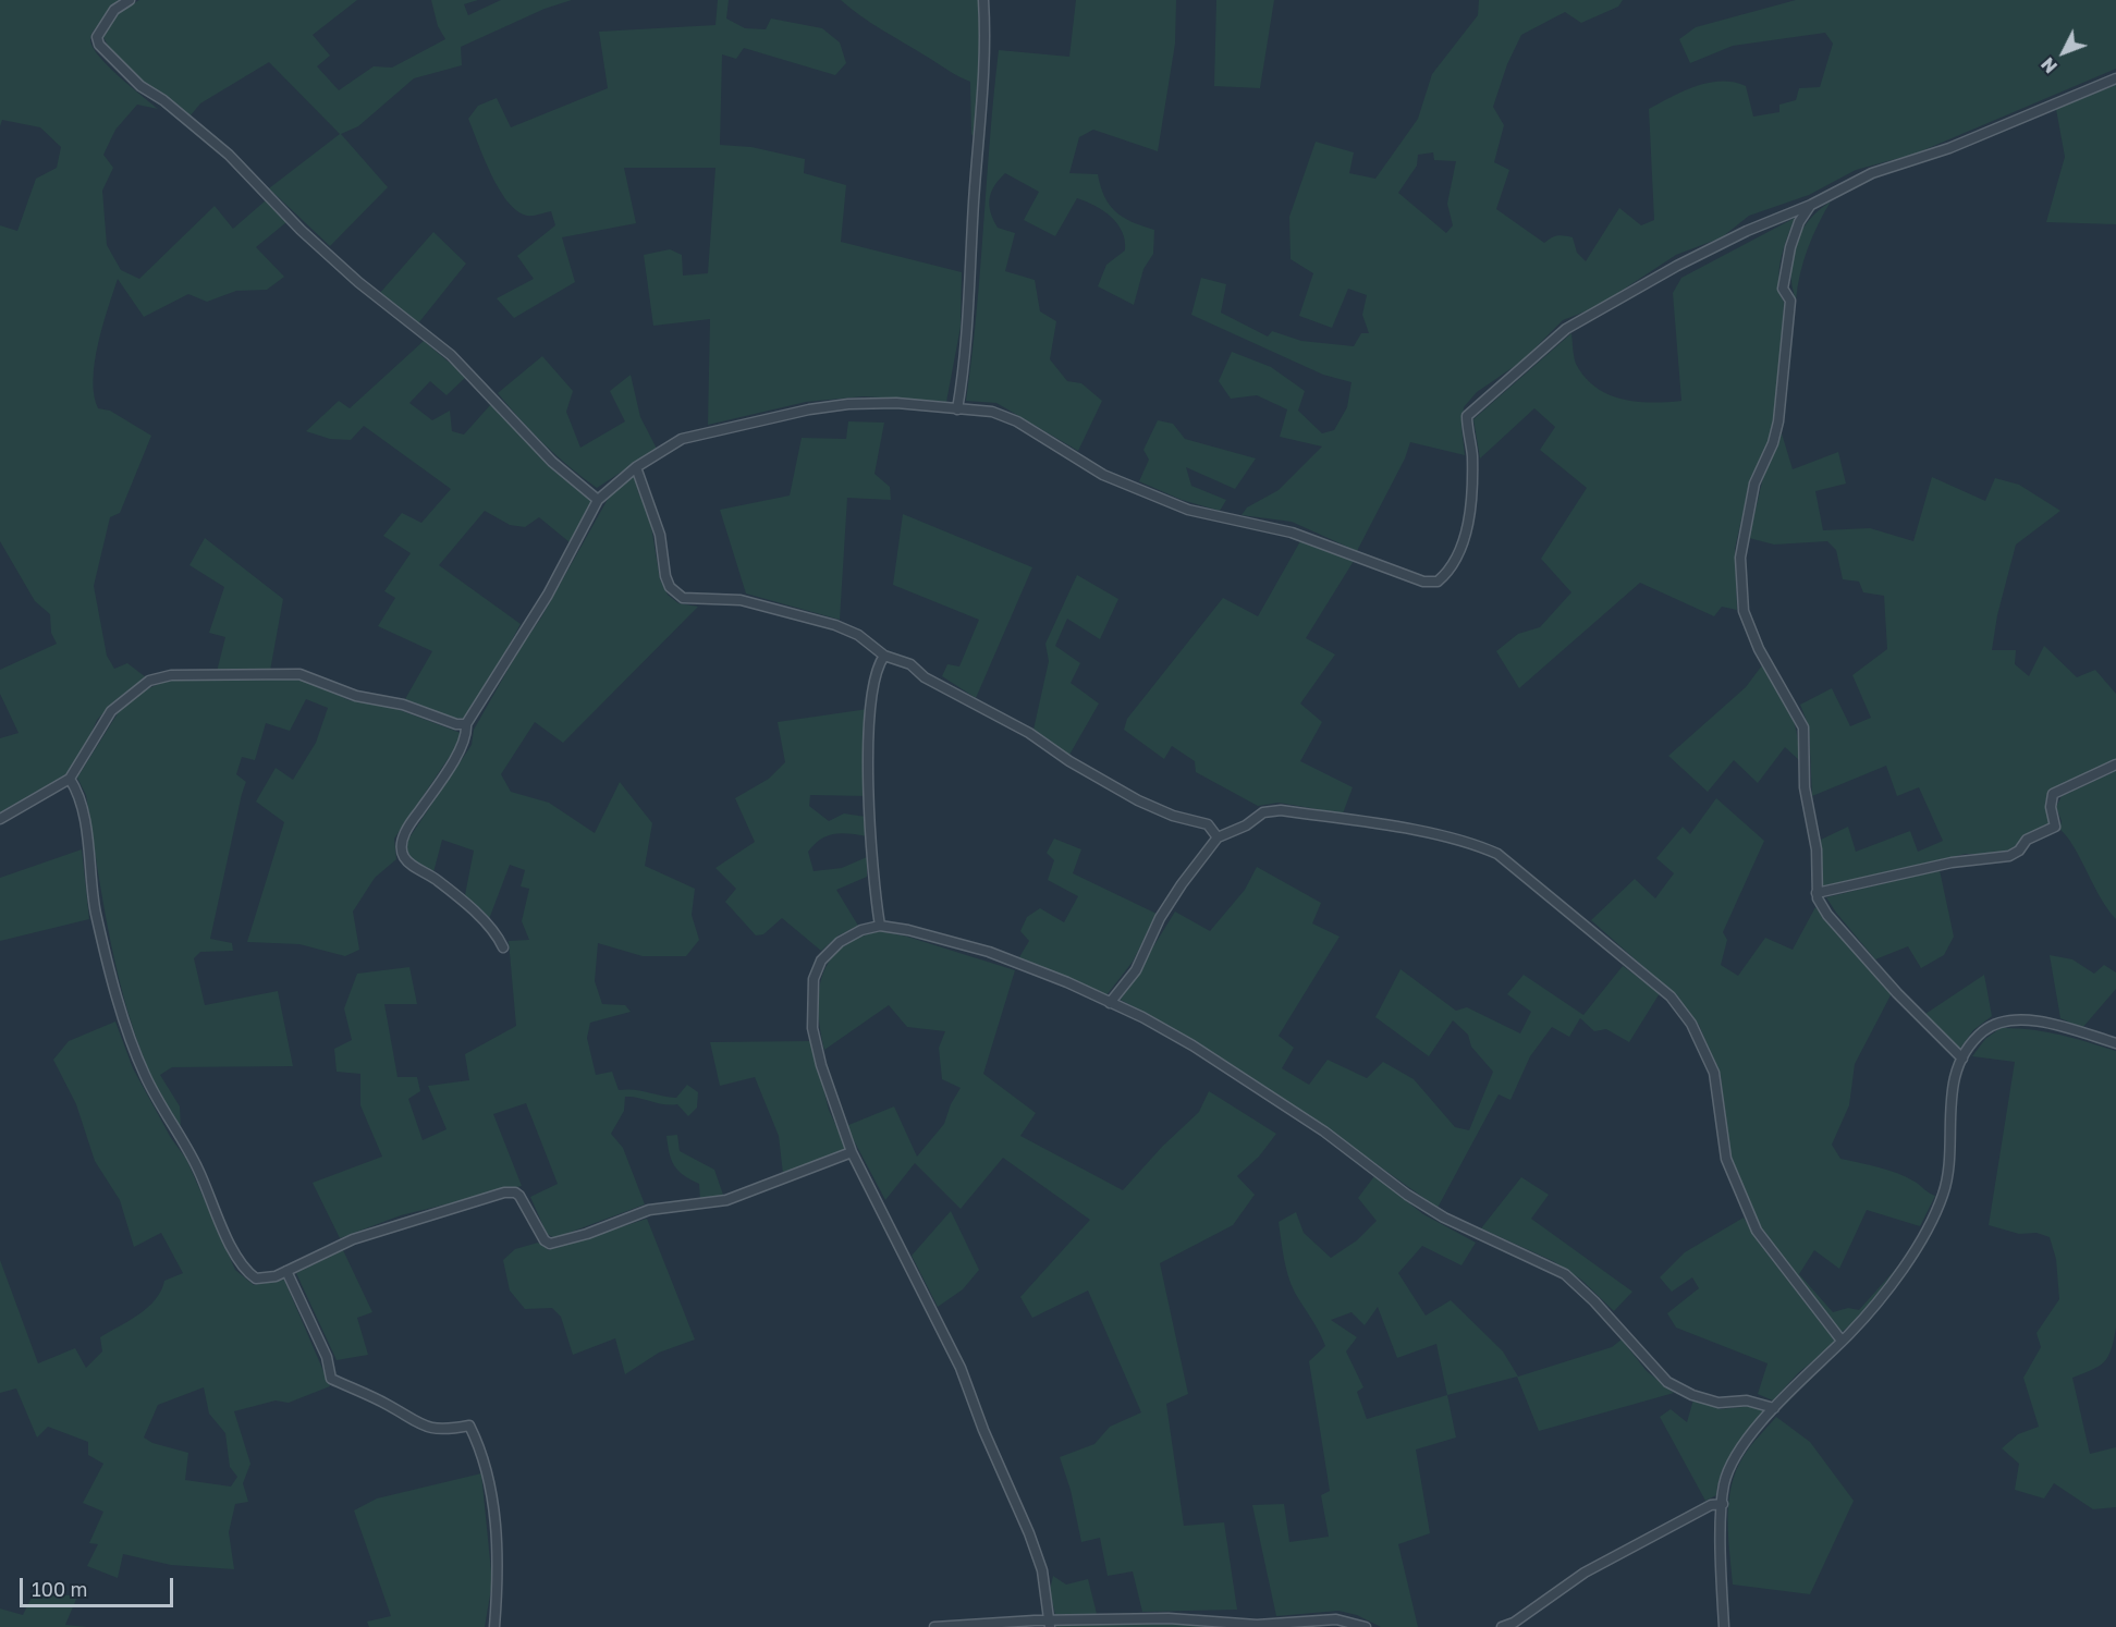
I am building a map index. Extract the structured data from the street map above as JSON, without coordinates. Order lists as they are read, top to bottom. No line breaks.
{"scale_bar":"100 m","north":"bottom left"}
